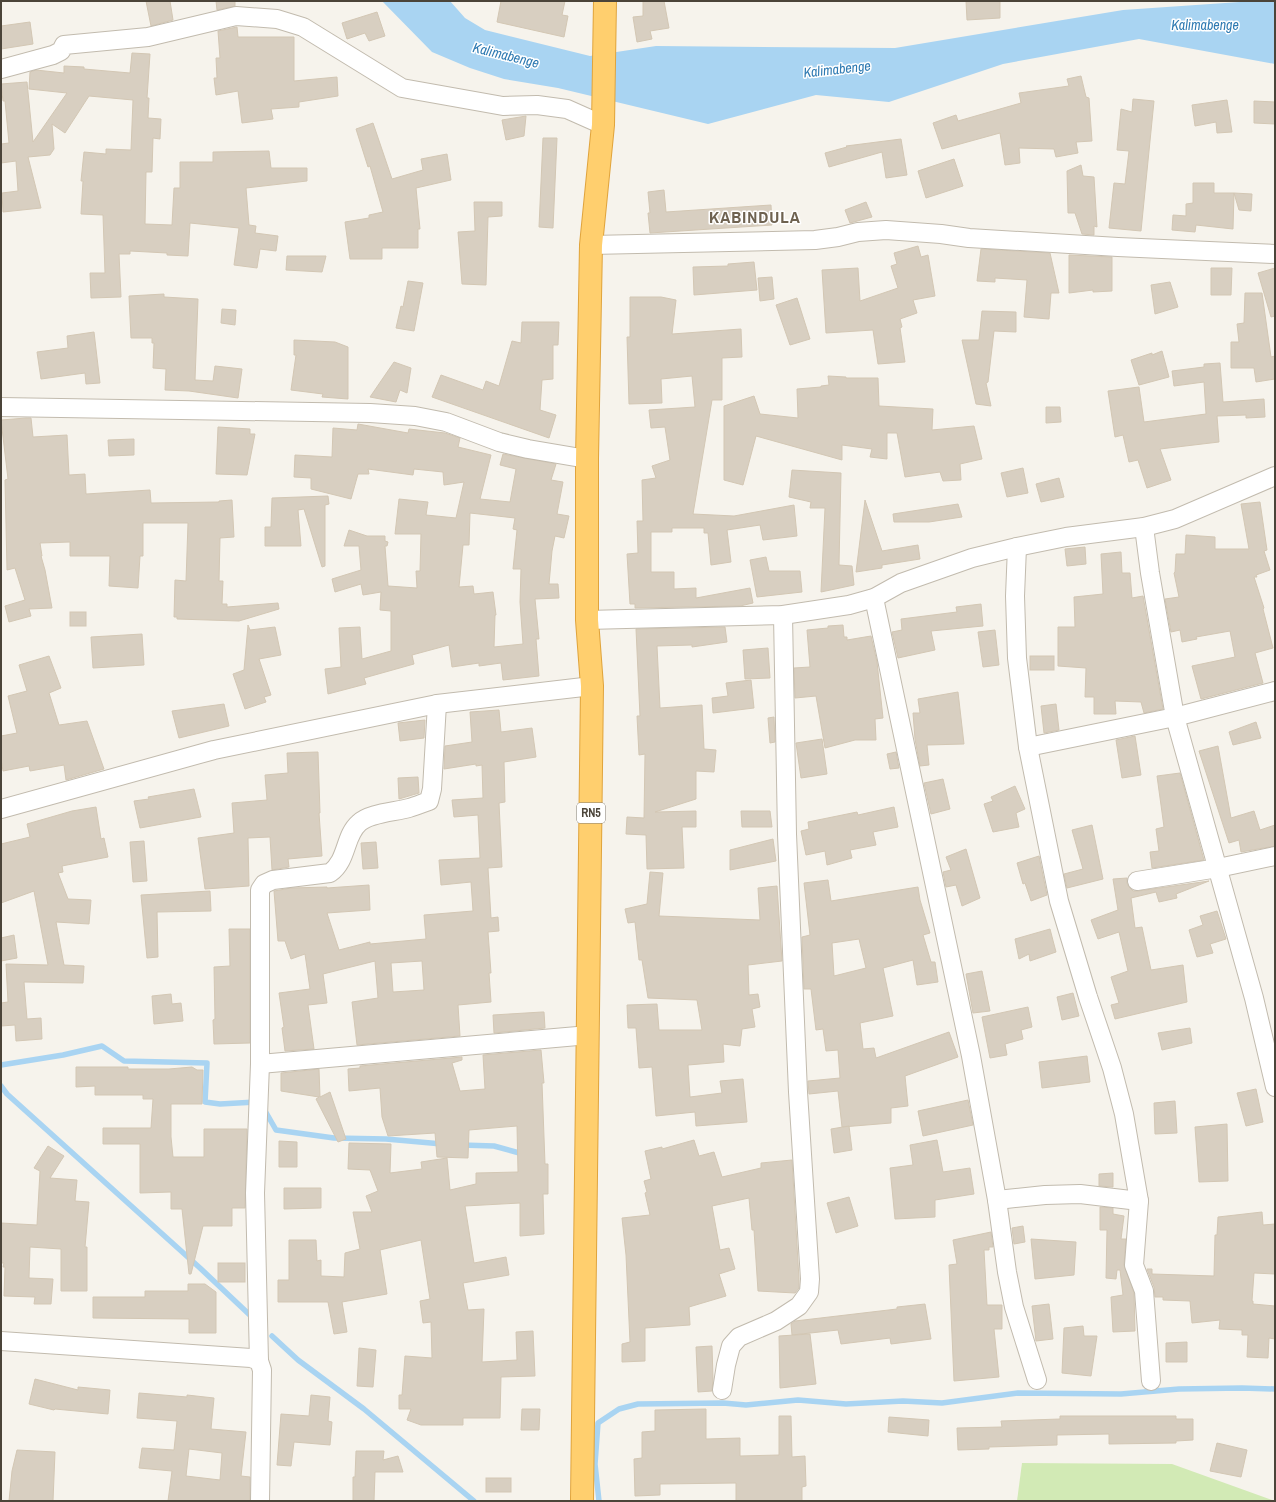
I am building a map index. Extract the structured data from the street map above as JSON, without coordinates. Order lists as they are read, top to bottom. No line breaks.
{"streets":{"highway":["RN5"]},"districts":["KABINDULA"],"water":["Kalimabenge"]}
